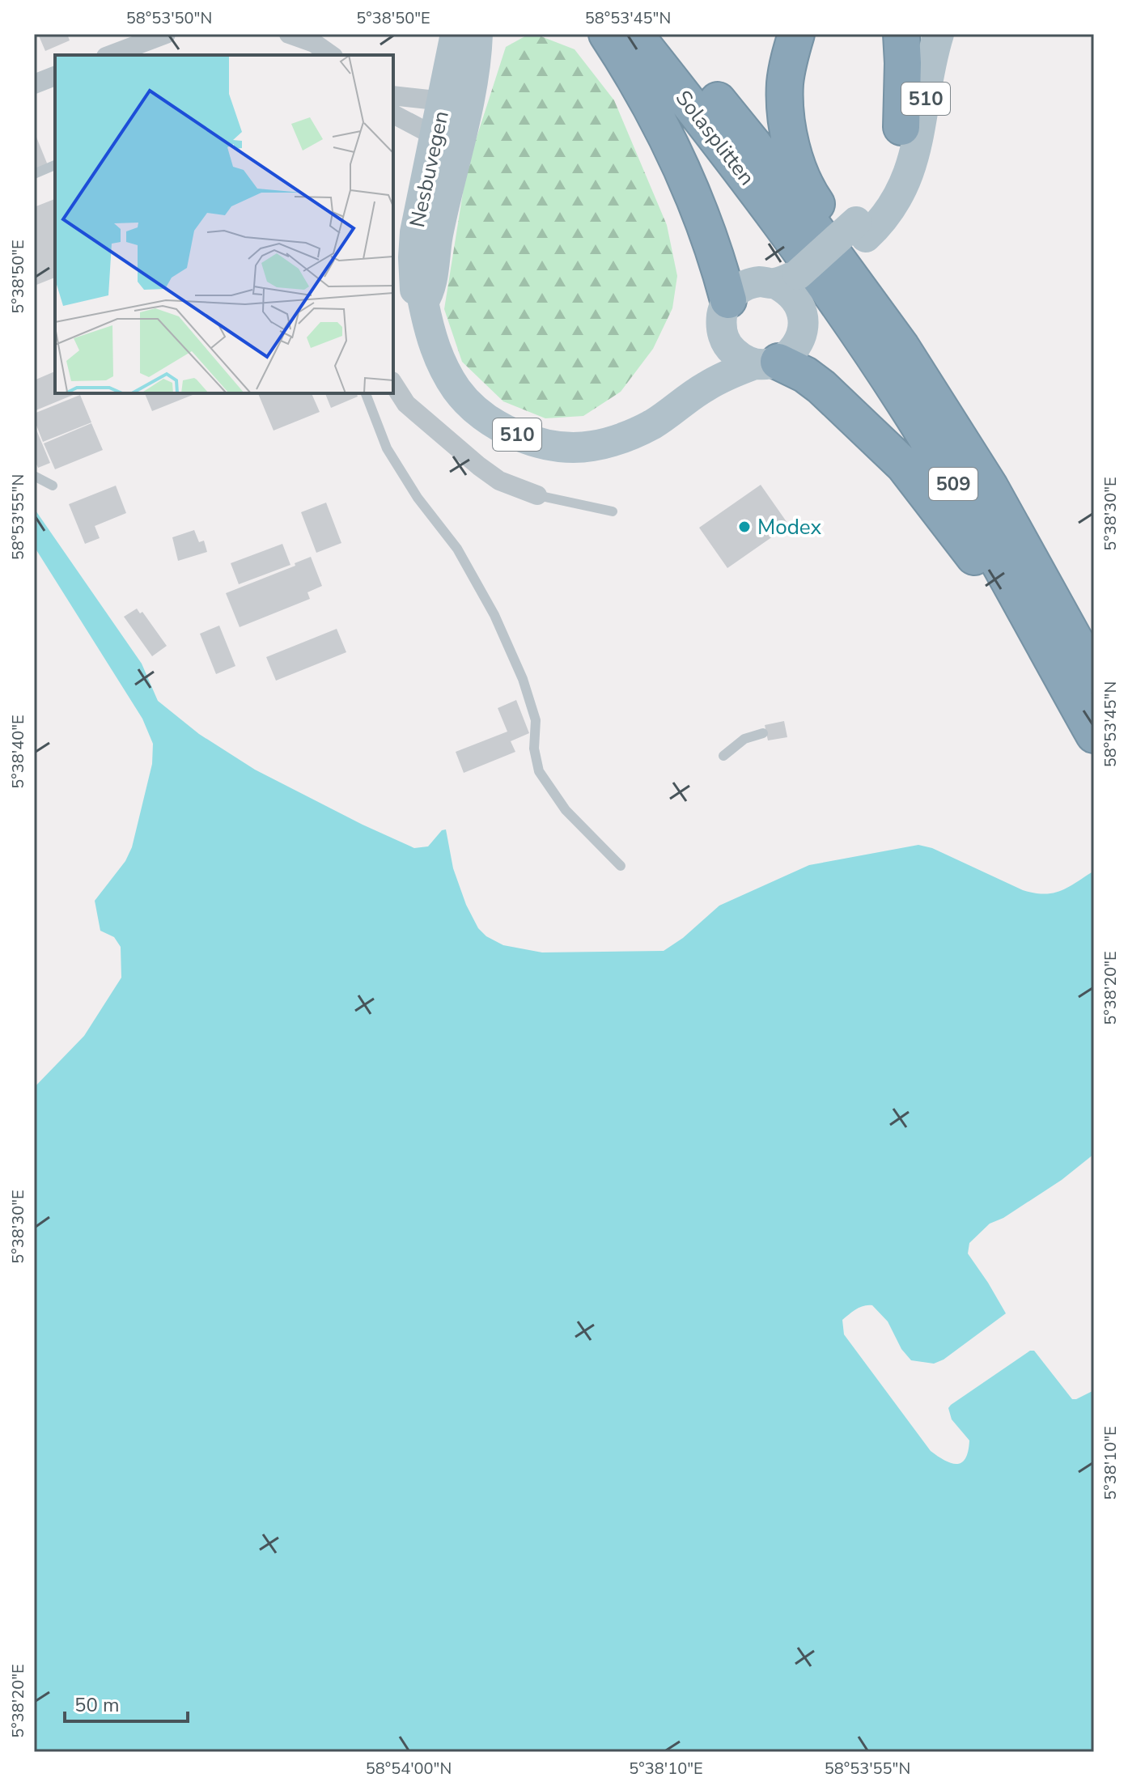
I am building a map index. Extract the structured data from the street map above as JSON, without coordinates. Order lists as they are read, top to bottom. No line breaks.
{"streets":{"highway":["Solasplitten","509"],"main road":["510","Nesbuvegen"]},"crossings":[["510","Solasplitten"],["510","Nesbuvegen"],["510","509"],["Solasplitten","509"]],"places":["Modex"],"scale_bar":"50 m","coordinates":["58°53'50\"N","5°38'50\"E","58°53'45\"N","5°38'30\"E","58°53'55\"N","5°38'40\"E","5°38'20\"E","5°38'10\"E","58°54'00\"N"]}
